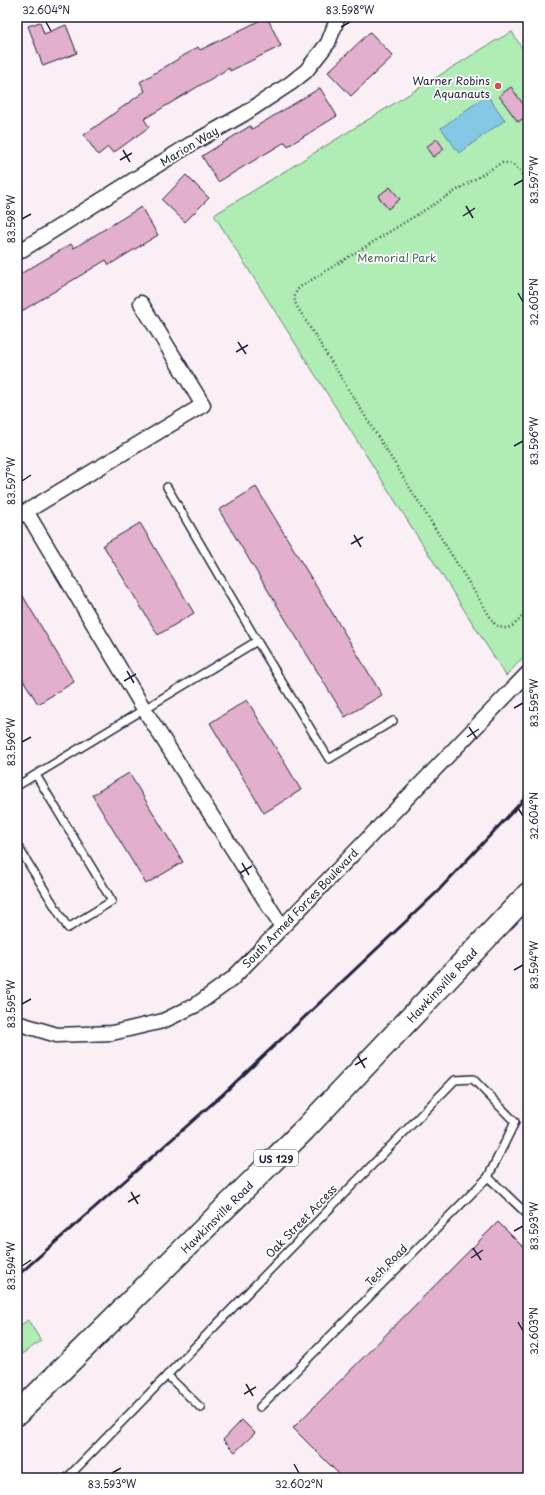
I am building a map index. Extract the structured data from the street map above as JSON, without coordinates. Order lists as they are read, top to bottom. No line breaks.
{"streets":{"main road":["Hawkinsville Road","US 129"],"street":["Marion Way","South Armed Forces Boulevard"],"lane":["Oak Street Access","Tech Road"]},"crossings":[["Oak Street Access","Tech Road"]],"parks":["Memorial Park"],"places":["Warner Robins Aquanauts"],"coordinates":["32.604°N","83.598°W","83.597°W","32.605°N","83.596°W","83.595°W","83.594°W","83.593°W","32.603°N","32.602°N"]}
